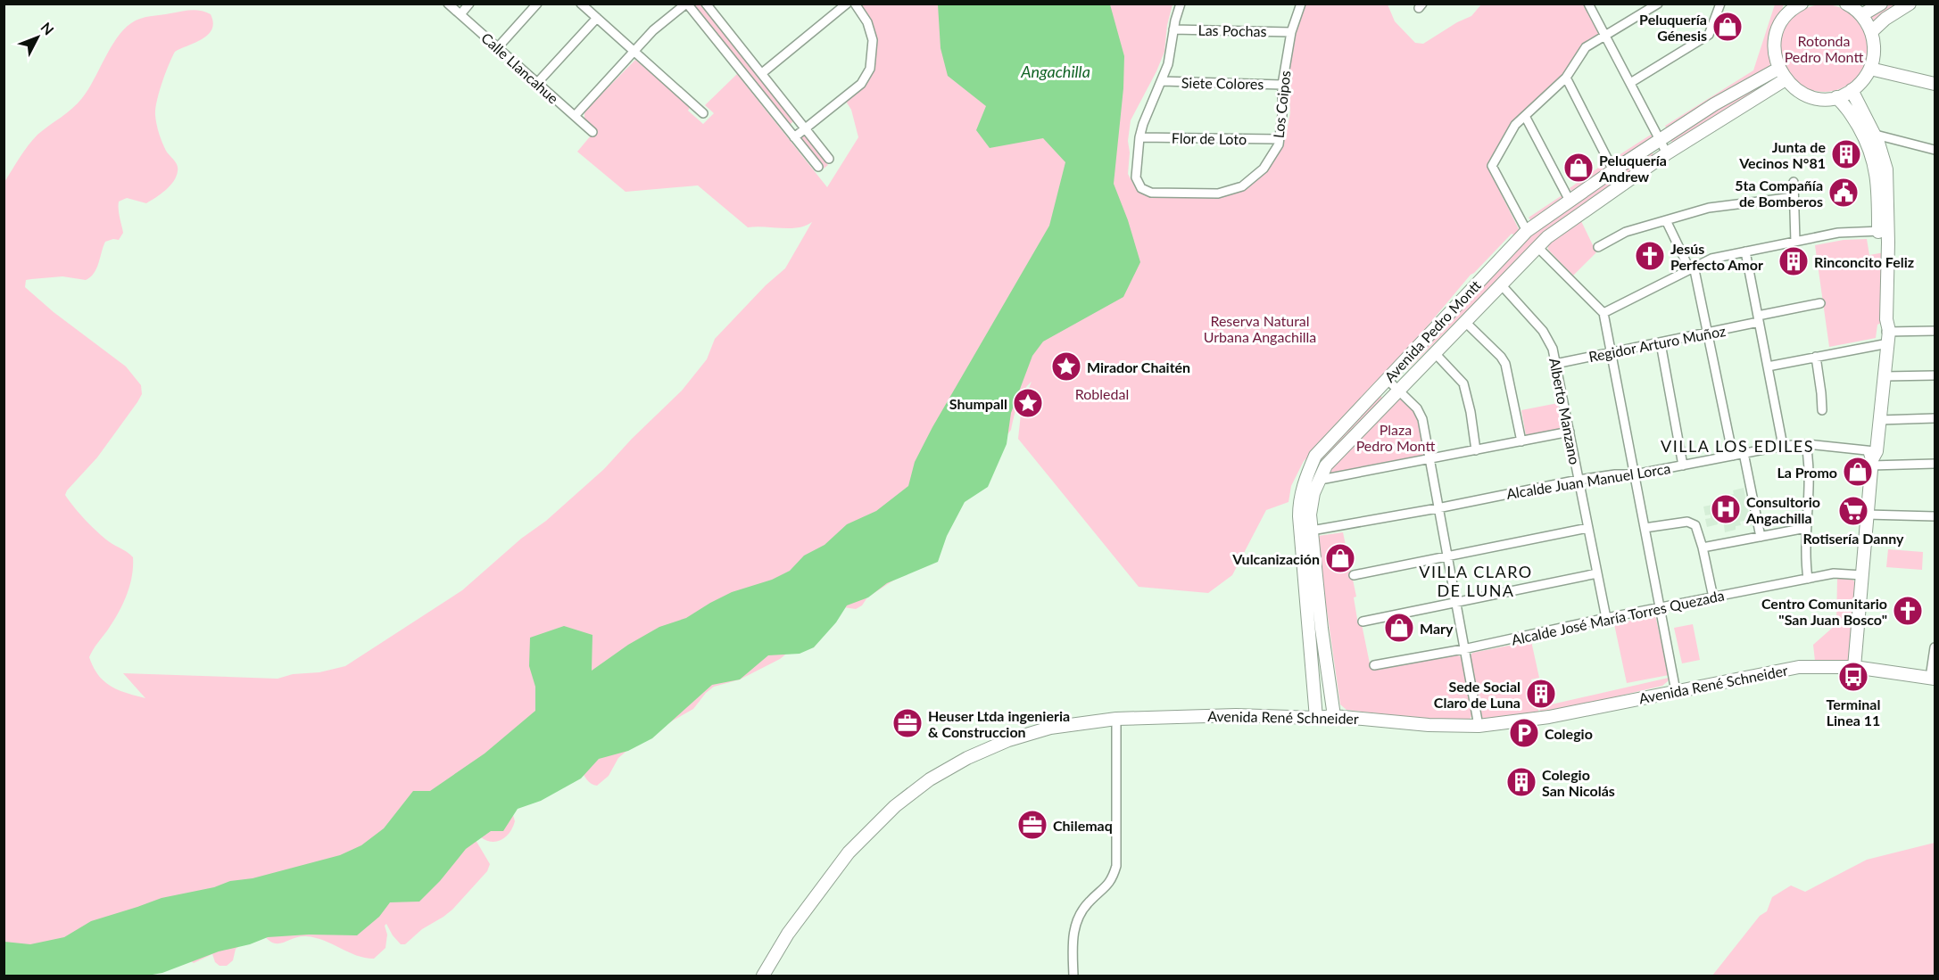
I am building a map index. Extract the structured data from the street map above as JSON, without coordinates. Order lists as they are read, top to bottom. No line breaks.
{"streets":{"main road":["Avenida Pedro Montt","Avenida René Schneider"],"street":["Las Pochas","Calle Llancahue","Siete Colores","Los Coipos","Flor de Loto","Regidor Arturo Muñoz","Alberto Manzano","Alcalde Juan Manuel Lorca","Alcalde José María Torres Quezada"]},"crossings":[["Las Pochas","Los Coipos"],["Siete Colores","Los Coipos"],["Los Coipos","Flor de Loto"],["Avenida Pedro Montt","Alberto Manzano"],["Avenida Pedro Montt","Alcalde Juan Manuel Lorca"],["Avenida Pedro Montt","Avenida René Schneider"],["Regidor Arturo Muñoz","Alberto Manzano"],["Alberto Manzano","Alcalde Juan Manuel Lorca"],["Alberto Manzano","Alcalde José María Torres Quezada"]],"districts":["VILLA LOS EDILES","VILLA CLARO DE LUNA"],"water":["Angachilla"],"parks":["Rotonda Pedro Montt","Reserva Natural Urbana Angachilla","Robledal","Plaza Pedro Montt"],"places":{"shop":["Peluquería Génesis","Peluquería Andrew","La Promo","Vulcanización","Mary"],"building":["Junta de Vecinos N°81","Rinconcito Feliz","Sede Social Claro de Luna","Colegio San Nicolás"],"public building":["5ta Compañía de Bomberos"],"church":["Jesús Perfecto Amor","Centro Comunitario \"San Juan Bosco\""],"place":["Mirador Chaitén","Shumpall"],"hospital":["Consultorio Angachilla"],"supermarket":["Rotisería Danny"],"bus stop":["Terminal Linea 11"],"office":["Heuser Ltda ingenieria & Construccion","Chilemaq"],"parking":["Colegio"]},"north":"top right"}
